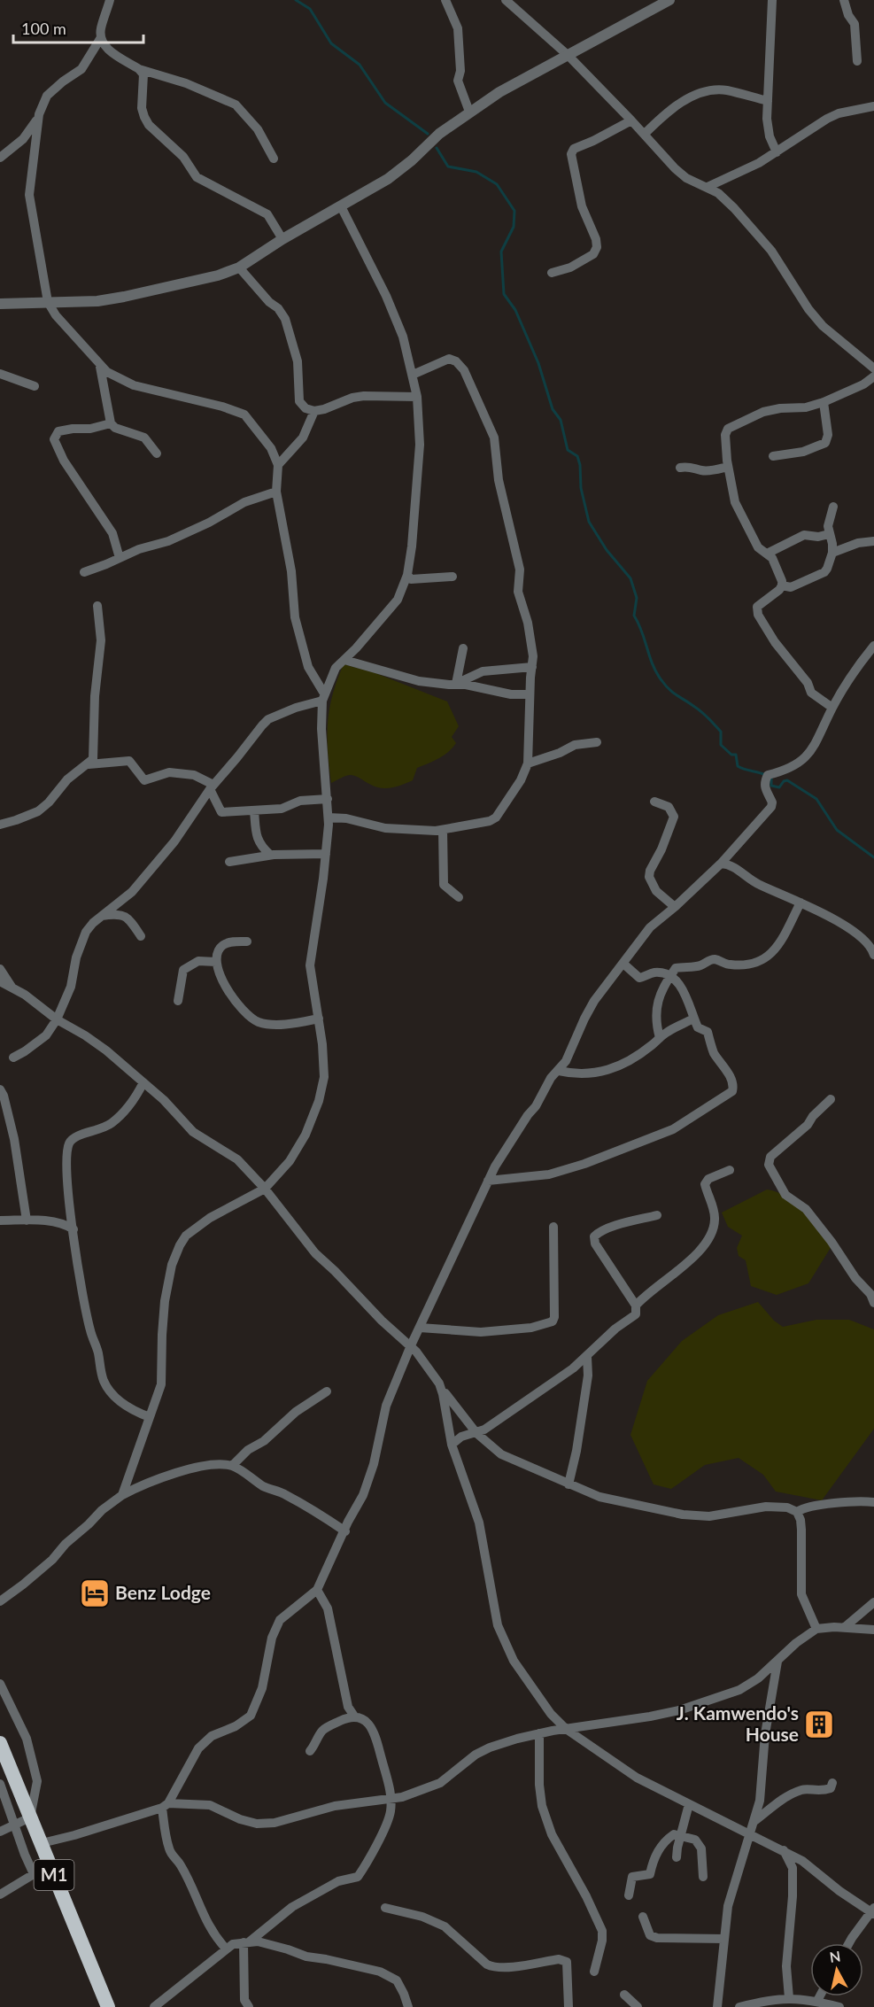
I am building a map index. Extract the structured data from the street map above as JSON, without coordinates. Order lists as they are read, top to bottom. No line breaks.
{"streets":{"highway":["M1"]},"places":{"hotel":["Benz Lodge"],"building":["J. Kamwendo's House"]},"scale_bar":"100 m","north":"top"}
